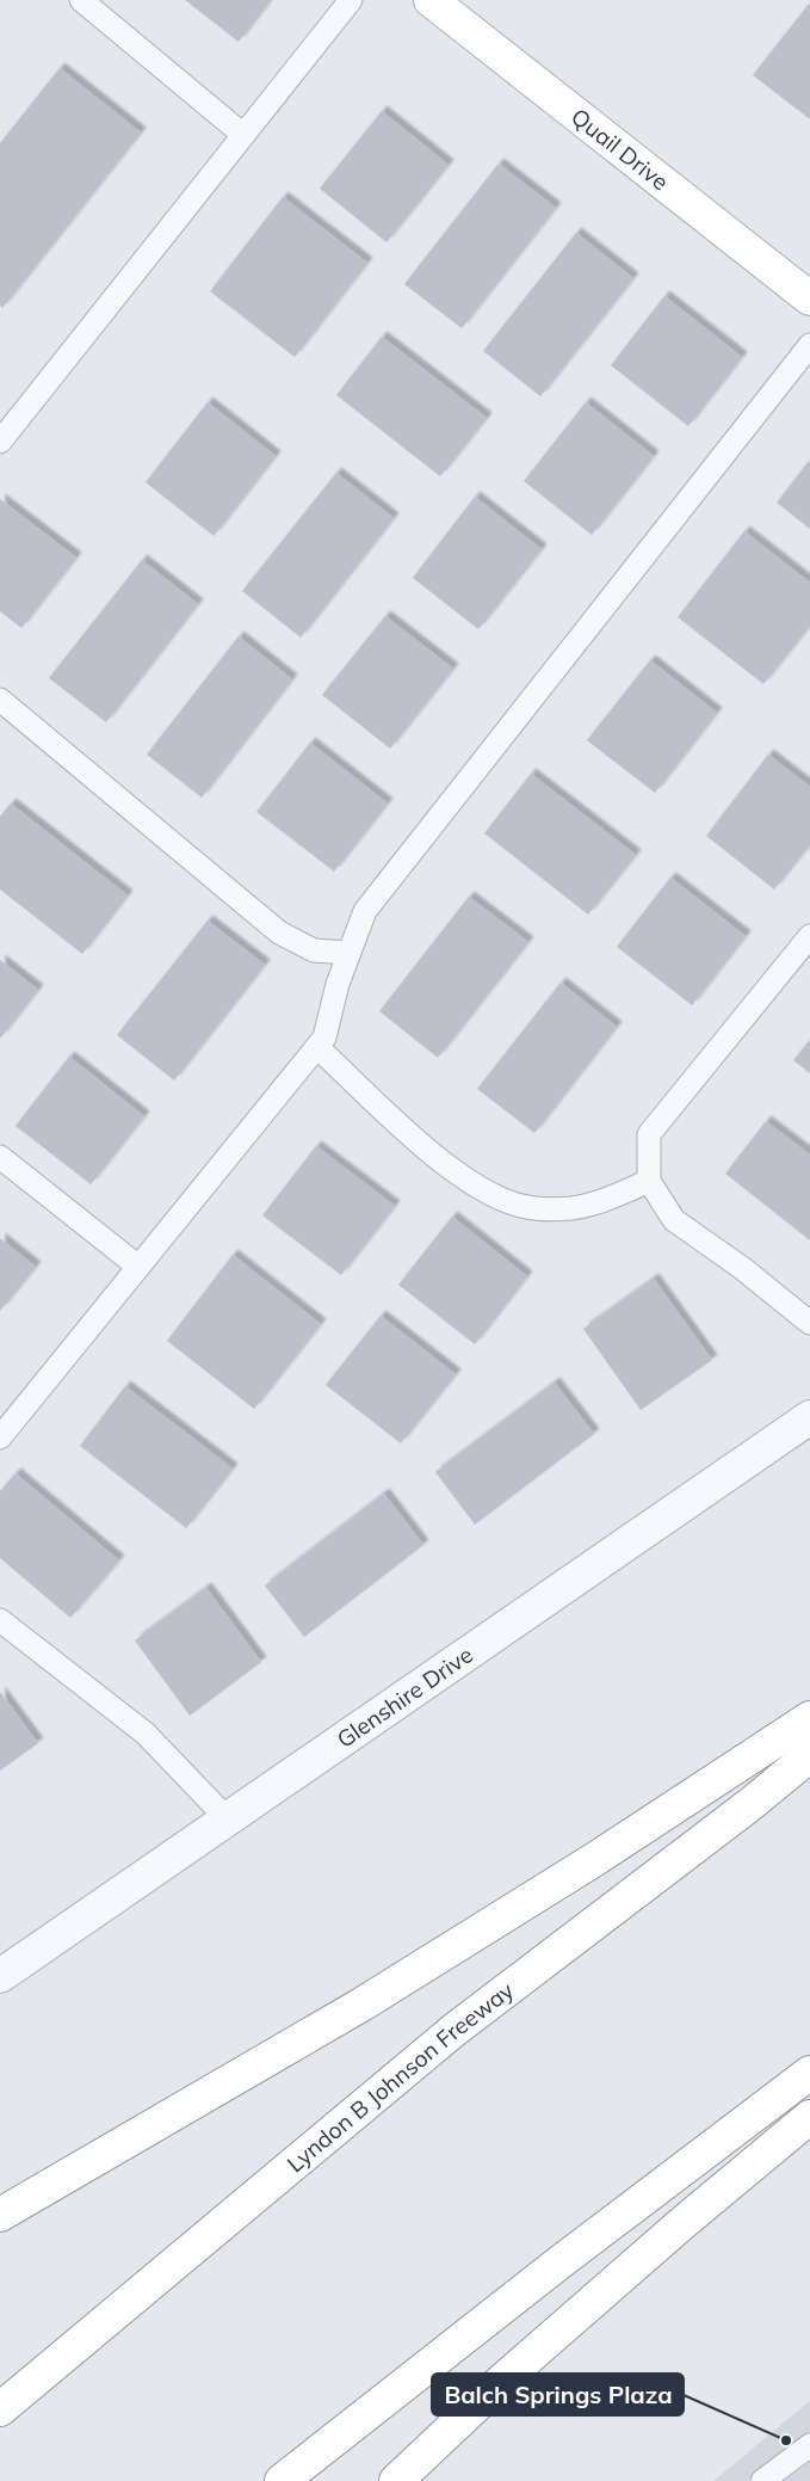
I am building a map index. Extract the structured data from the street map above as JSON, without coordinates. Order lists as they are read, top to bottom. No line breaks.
{"streets":{"main road":["Quail Drive","Lyndon B Johnson Freeway"],"street":["Glenshire Drive"]},"places":["Balch Springs Plaza"]}
